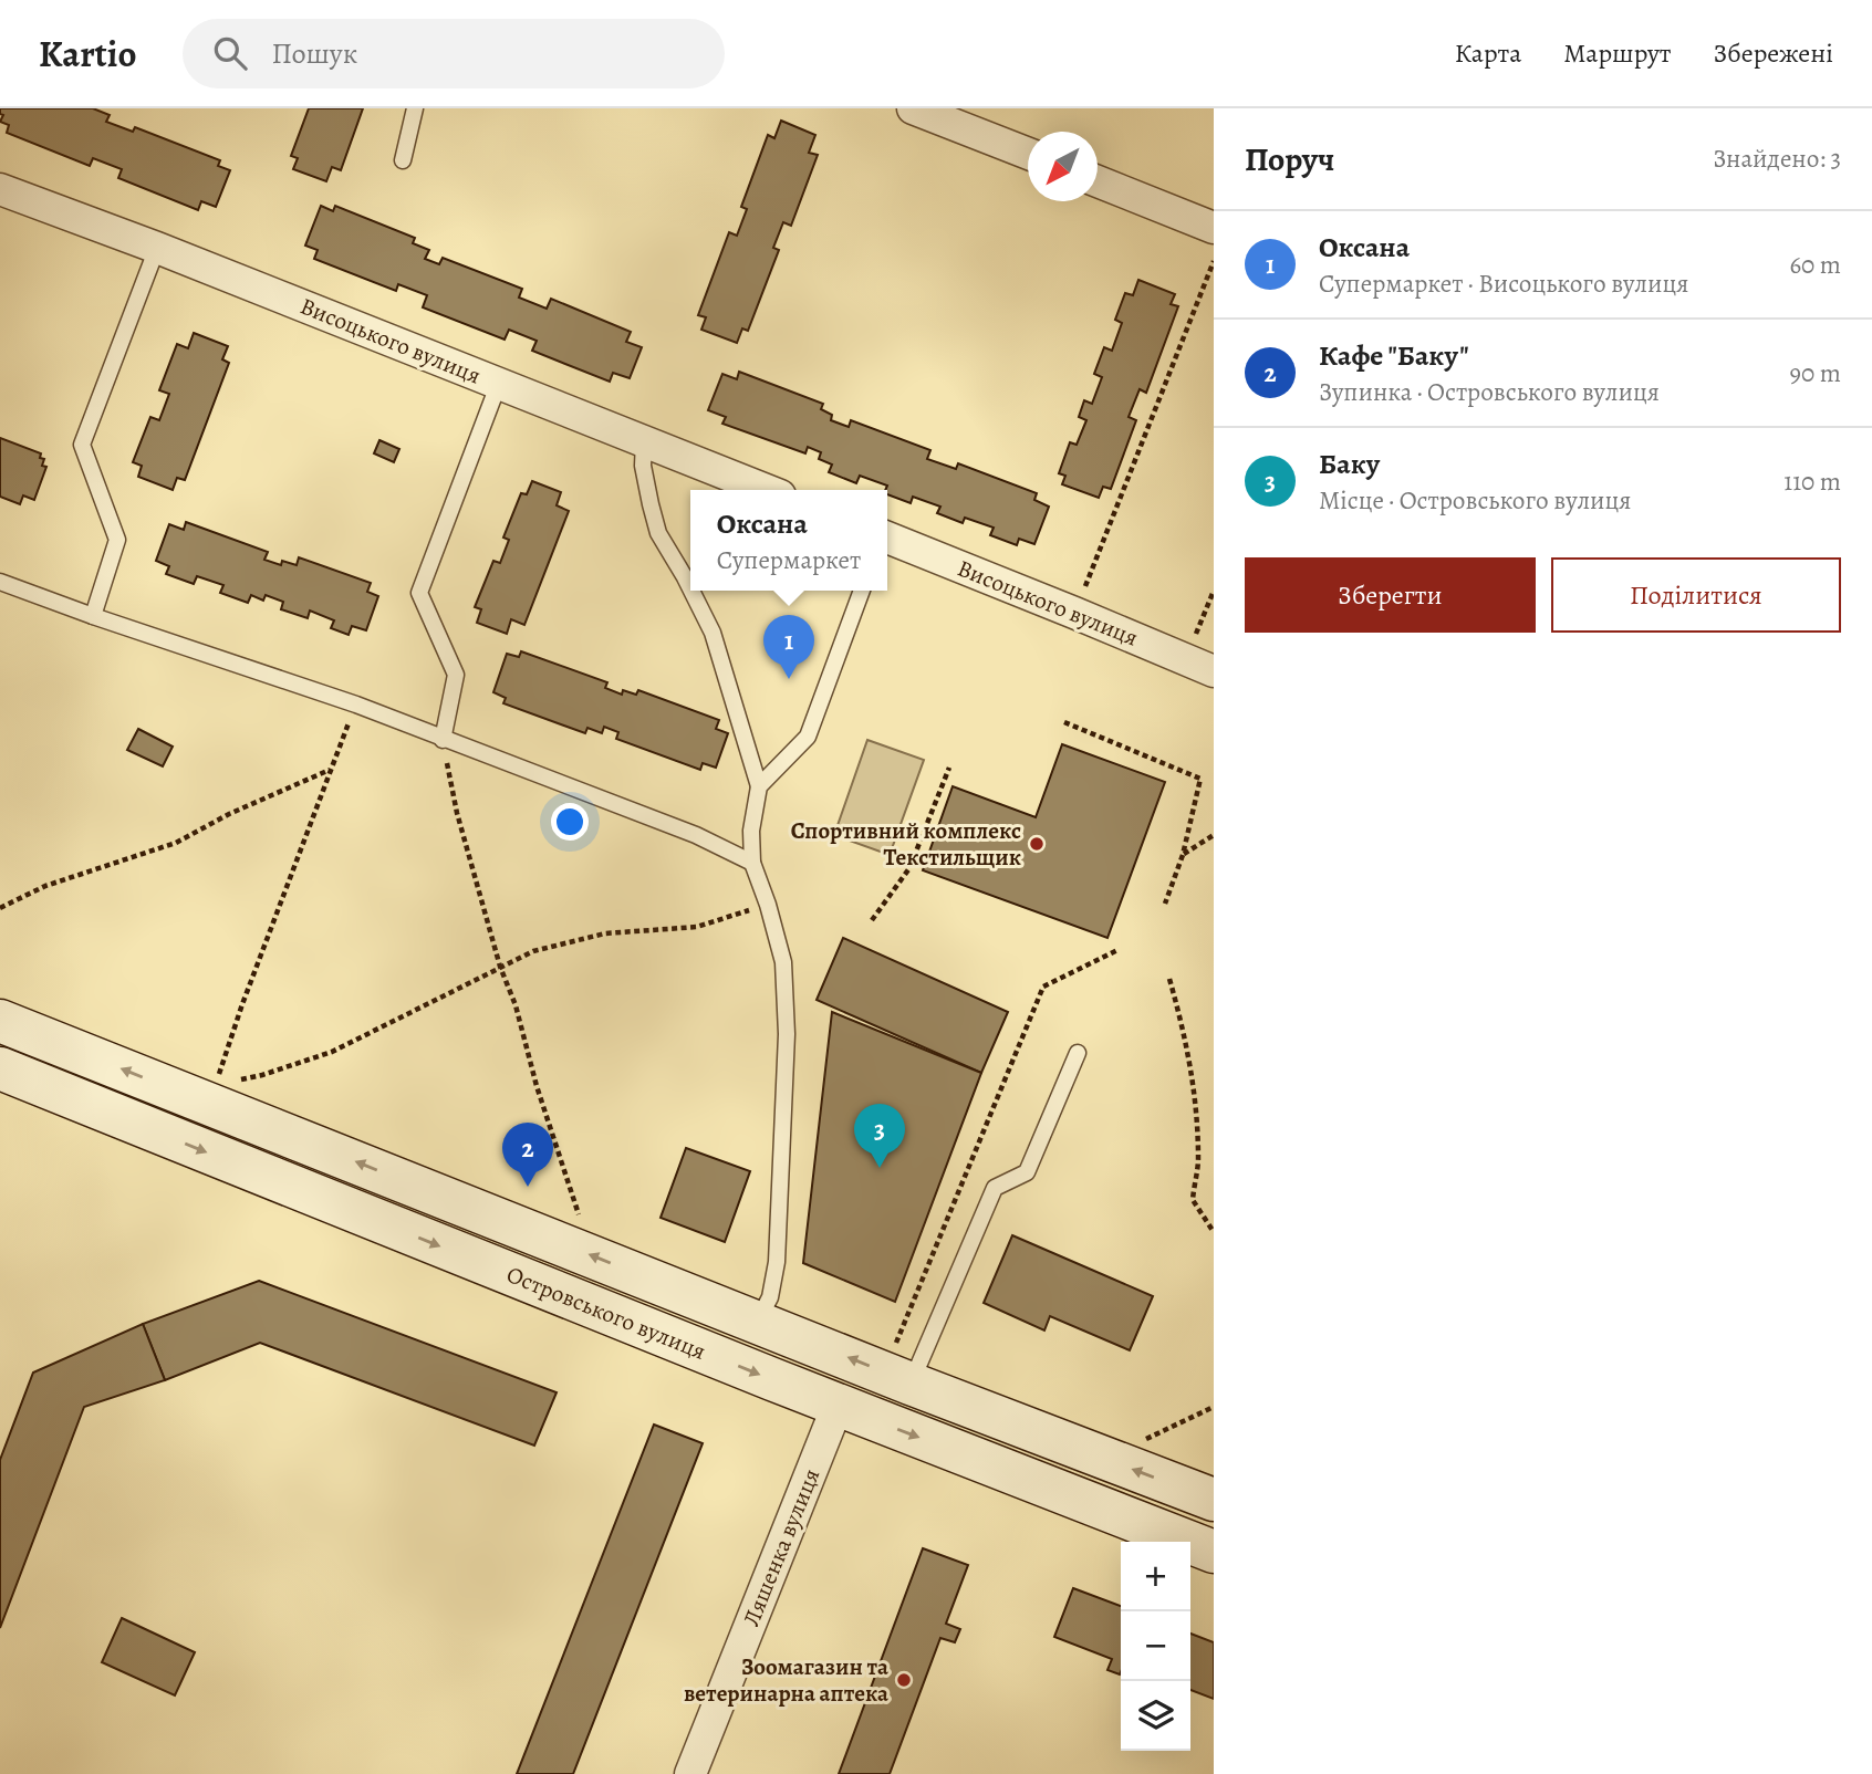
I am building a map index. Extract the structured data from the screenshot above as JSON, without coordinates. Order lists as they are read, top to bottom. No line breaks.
{"streets":{"street":["Висоцького вулиця","Островського вулиця","Ляшенка вулиця"]},"crossings":[["Островського вулиця","Ляшенка вулиця"]],"places":["Спортивний комплекс Текстильщик","Зоомагазин та ветеринарна аптека"],"north":"bottom left","page":{"header":"Kartio","search":"Пошук","nav":["Карта","Маршрут","Збережені"],"heading":["Поруч","Знайдено: 3"],"list":[{"mark":"1","name":"Оксана","note":"Супермаркет · Висоцького вулиця","value":"60 m"},{"mark":"2","name":"Кафе \"Баку\"","note":"Зупинка · Островського вулиця","value":"90 m"},{"mark":"3","name":"Баку","note":"Місце · Островського вулиця","value":"110 m"}],"popup":["Оксана","Супермаркет"],"buttons":["Зберегти","Поділитися"],"pins":["1","3","2"],"map_buttons":["+","−"]}}
